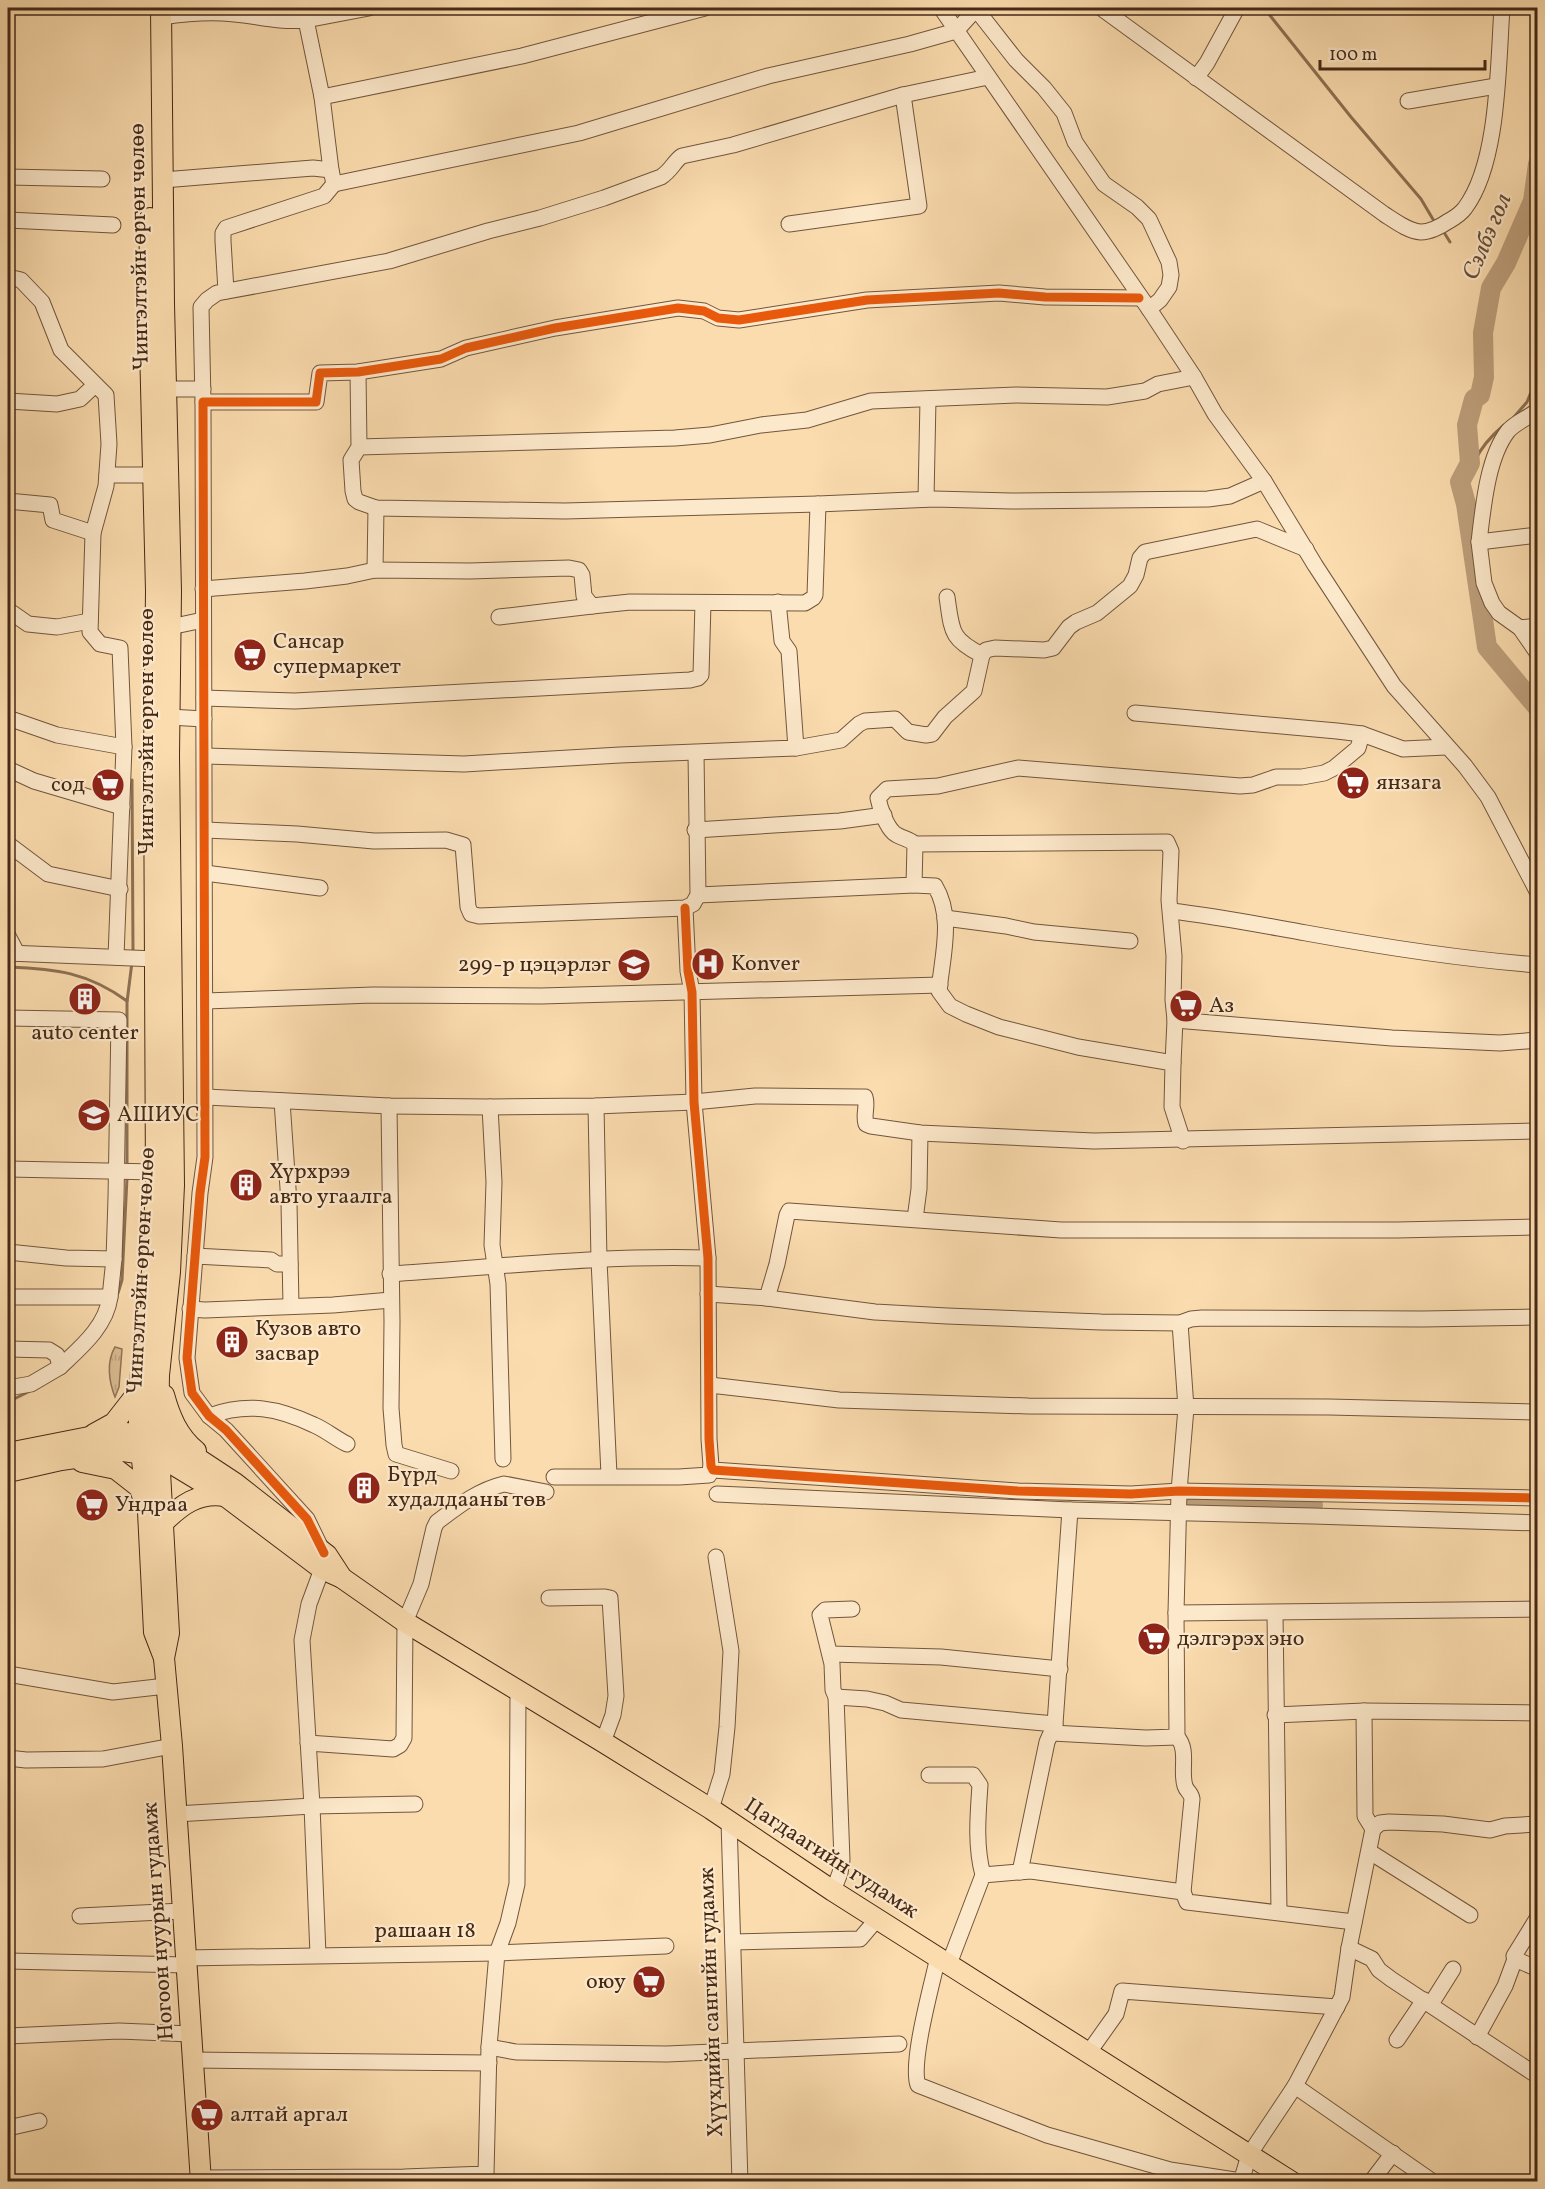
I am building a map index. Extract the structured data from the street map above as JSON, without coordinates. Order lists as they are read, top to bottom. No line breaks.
{"streets":{"main road":["Чингэлтэйн өргөн чөлөө","Цагдаагийн гудамж","Ногоон нуурын гудамж"],"street":["рашаан 18","Хүүхдийн сангийн гудамж"]},"crossings":[["Чингэлтэйн өргөн чөлөө","Цагдаагийн гудамж"],["Чингэлтэйн өргөн чөлөө","Ногоон нуурын гудамж"],["Цагдаагийн гудамж","Ногоон нуурын гудамж"],["Цагдаагийн гудамж","Хүүхдийн сангийн гудамж"],["Ногоон нуурын гудамж","рашаан 18"]],"water":["Сэлбэ гол"],"places":{"supermarket":["Сансар супермаркет","янзага","сод","Аз","Ундраа","дэлгэрэх эно","оюу","алтай аргал"],"hospital":["Konver"],"school or university":["299-р цэцэрлэг","АШИУС"],"building":["auto center","Хүрхрээ авто угаалга","Кузов авто засвар","Бүрд худалдааны төв"]},"scale_bar":"100 m"}
